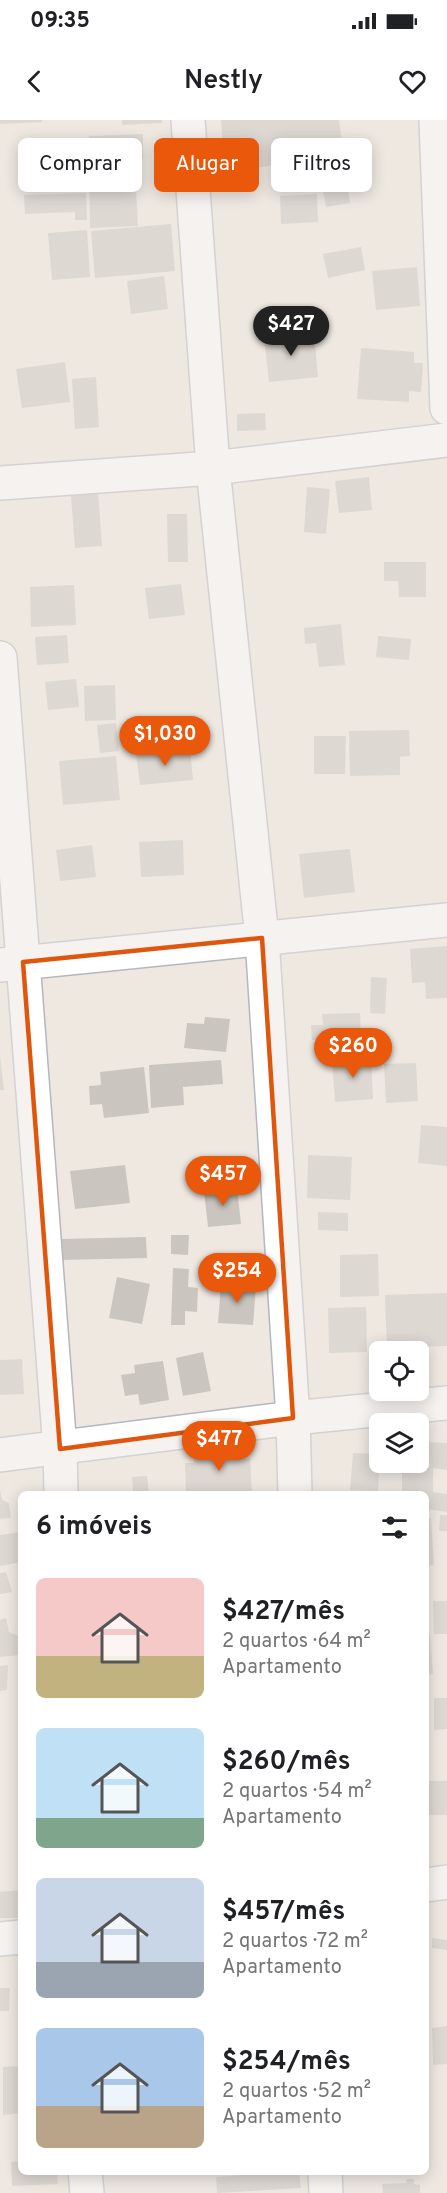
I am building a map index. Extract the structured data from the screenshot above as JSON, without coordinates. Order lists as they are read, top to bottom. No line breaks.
{"page":{"status":"09:35","header":"Nestly","chip":["Comprar","Alugar","Filtros"],"price":["$427","$1,030","$260","$457","$254","$477"],"heading":"6 imóveis","list":[{"name":"$427/mês","note":"2 quartos · 64 m² · Apartamento"},{"name":"$260/mês","note":"2 quartos · 54 m² · Apartamento"},{"name":"$457/mês","note":"2 quartos · 72 m² · Apartamento"},{"name":"$254/mês","note":"2 quartos · 52 m² · Apartamento"}]}}
